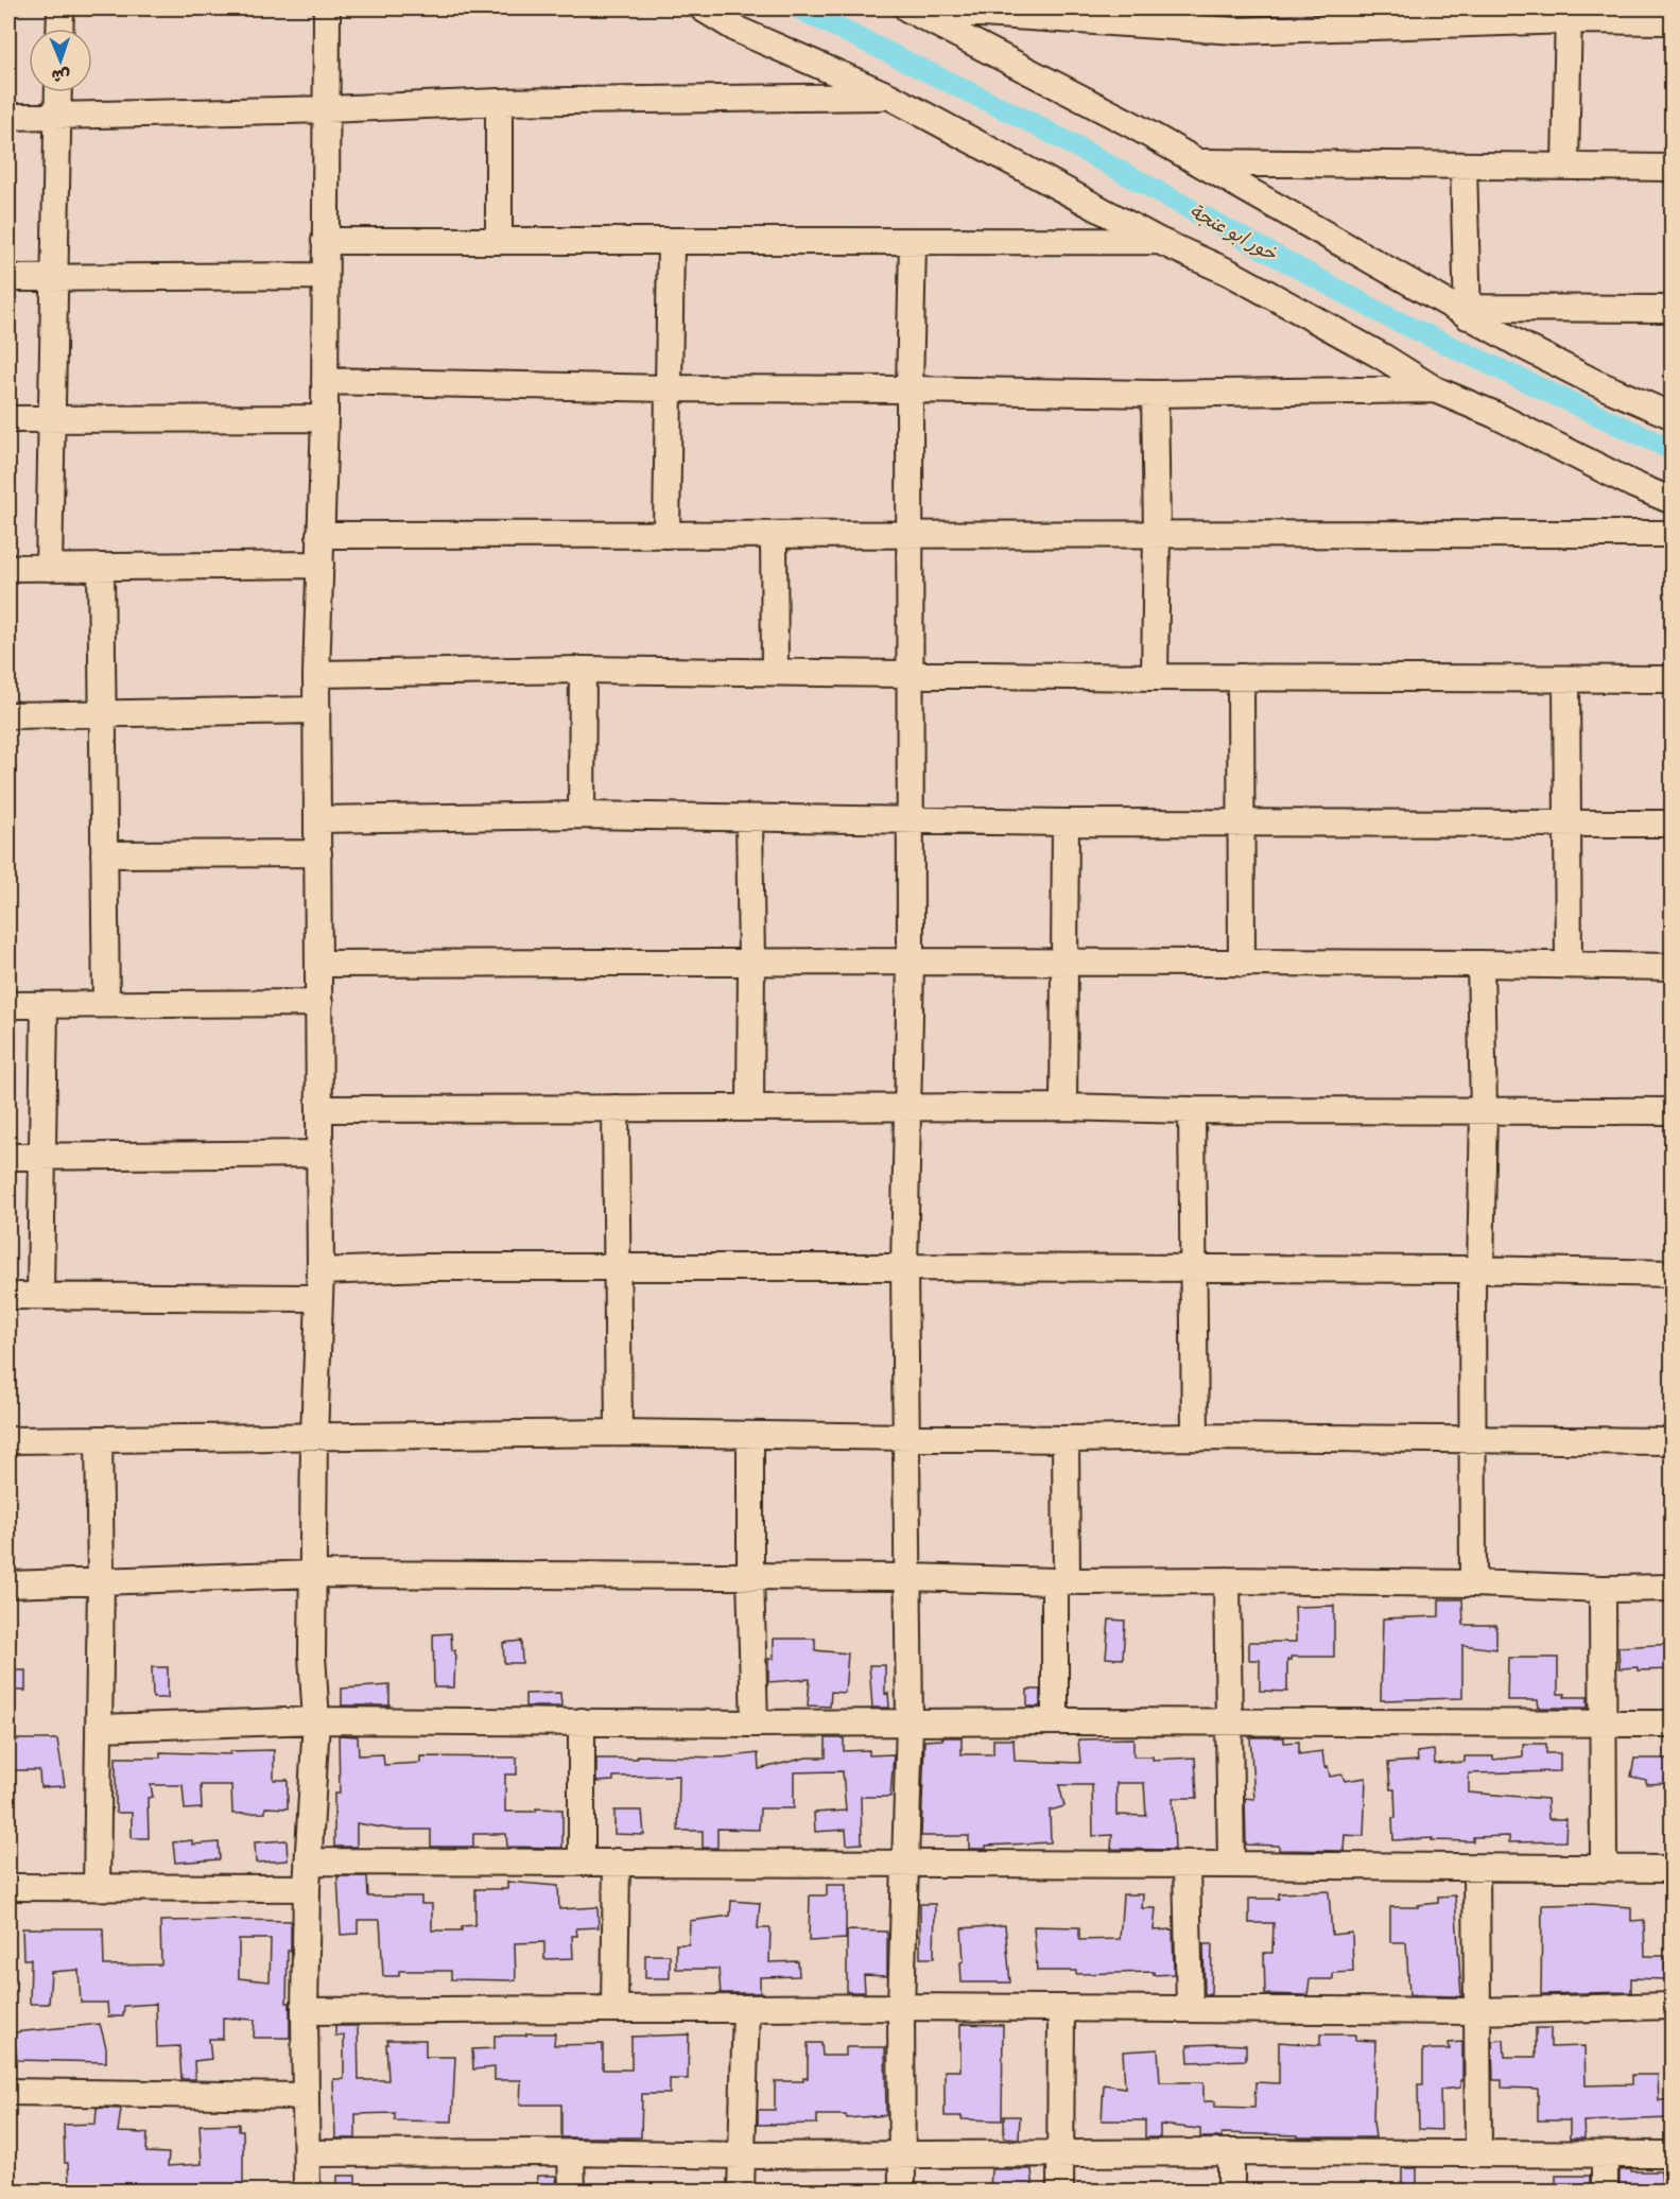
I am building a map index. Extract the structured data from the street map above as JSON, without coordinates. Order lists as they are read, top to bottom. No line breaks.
{"water":["خور ابو عنجة"],"north":"bottom"}
